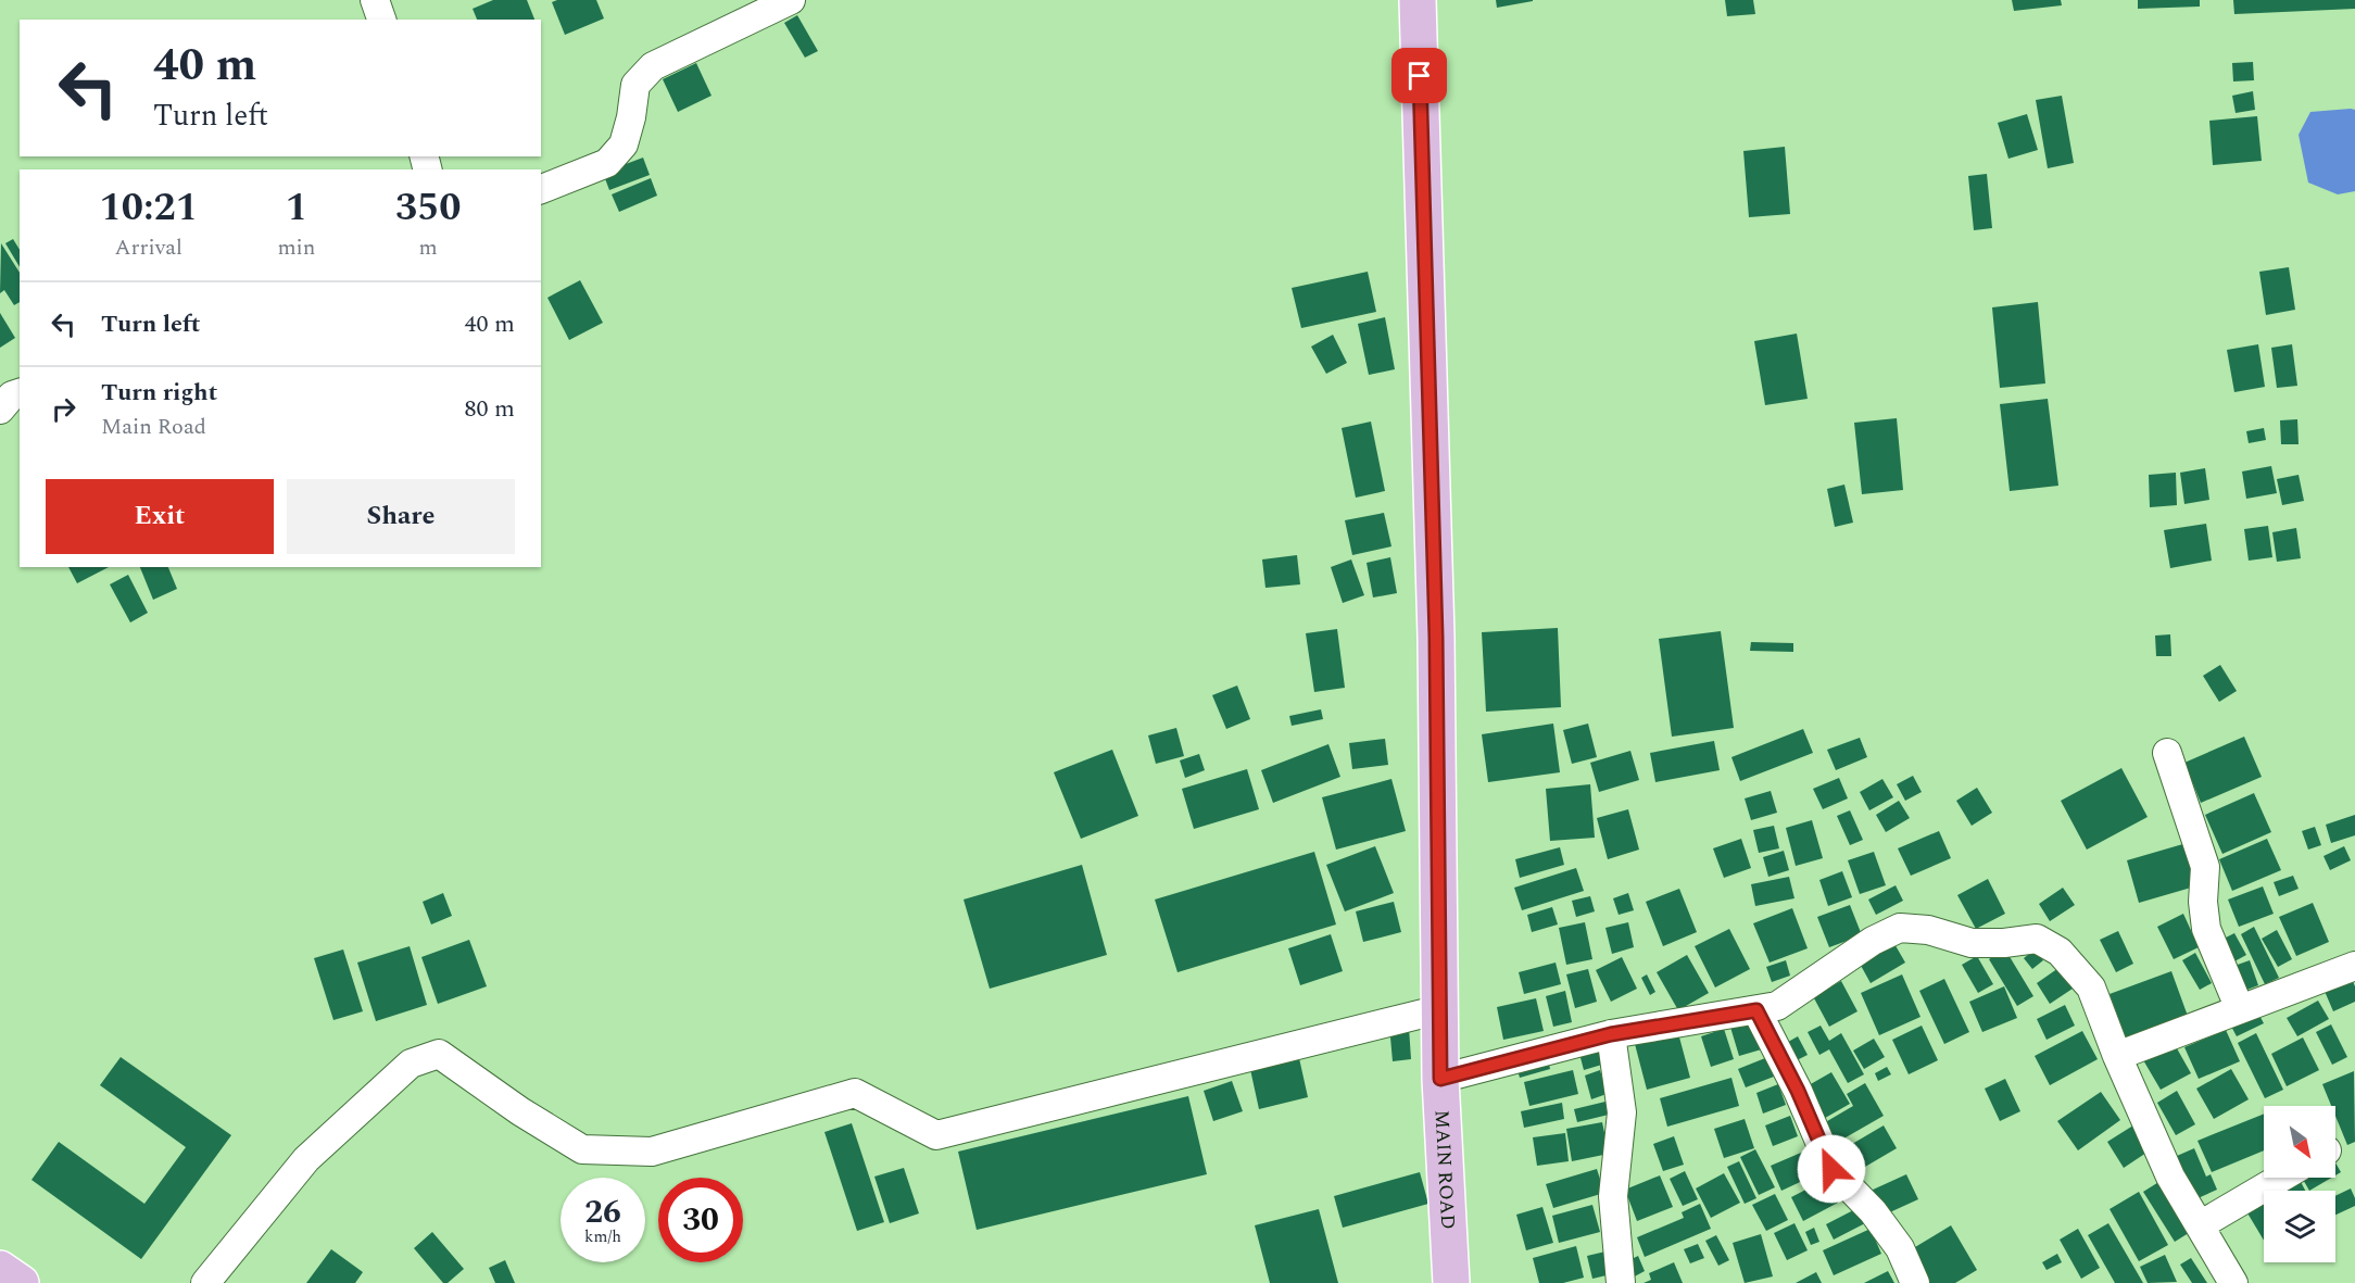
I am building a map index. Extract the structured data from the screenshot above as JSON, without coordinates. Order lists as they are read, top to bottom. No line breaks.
{"streets":{"main road":["MAIN ROAD"]},"north":"bottom right","page":{"turn":["40 m","Turn left"],"eta":["10:21","Arrival","1","min","350","m"],"list":[{"name":"Turn left","value":"40 m"},{"name":"Turn right","note":"Main Road","value":"80 m"}],"buttons":["Exit","Share"],"speed":"26 km/h","limit":"30"}}
